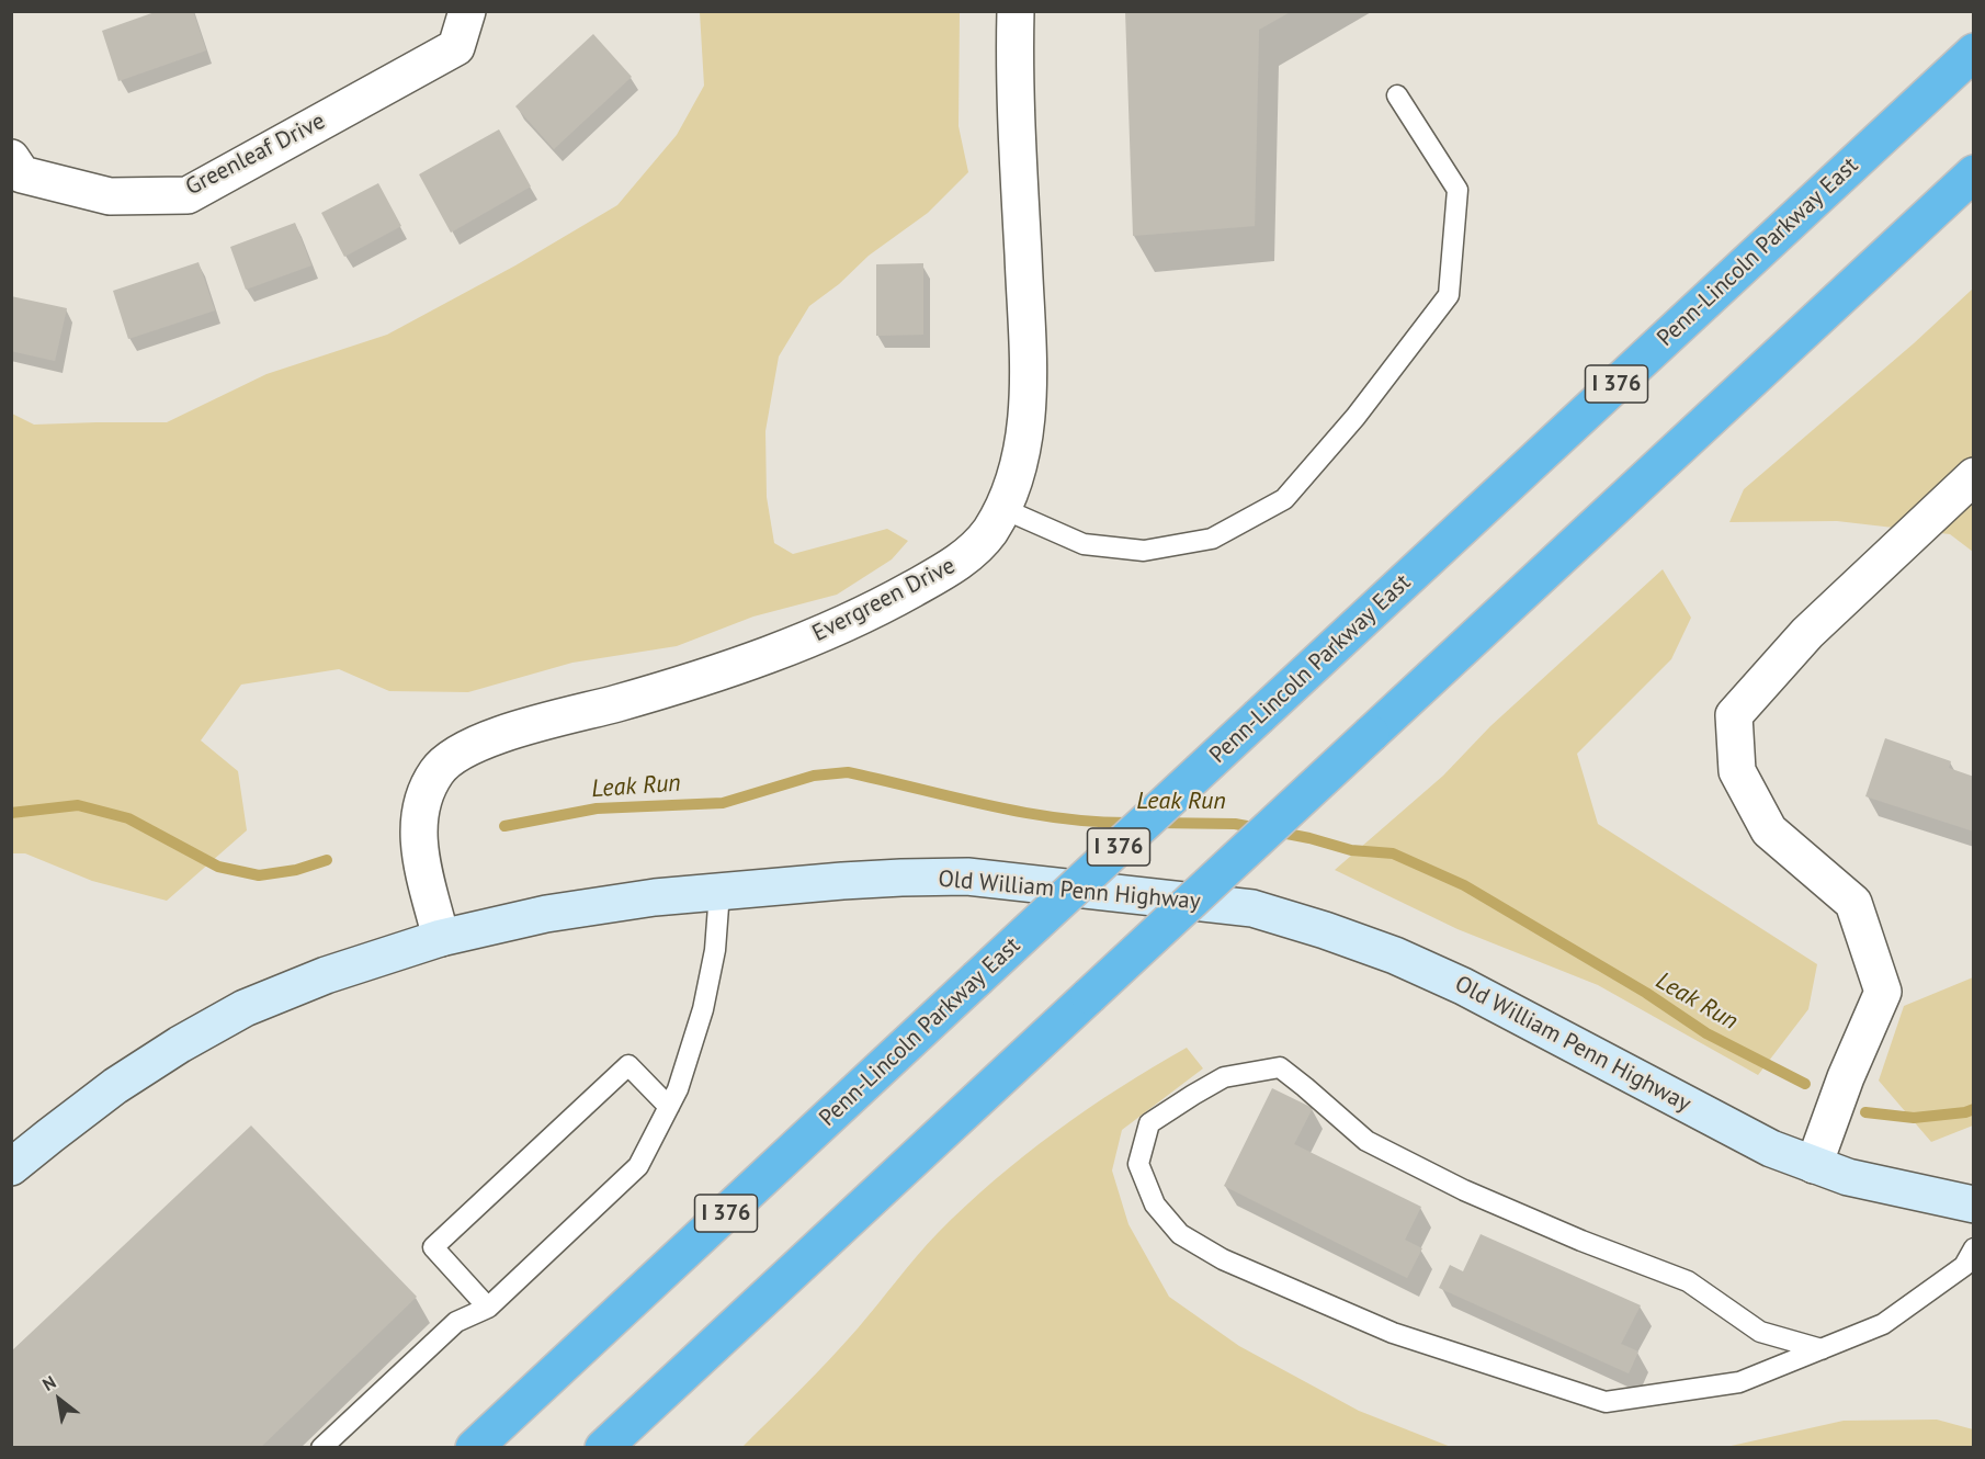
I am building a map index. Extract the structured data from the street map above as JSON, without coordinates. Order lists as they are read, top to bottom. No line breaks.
{"streets":{"highway":["Penn-Lincoln Parkway East","I 376"],"main road":["Old William Penn Highway"],"street":["Greenleaf Drive","Evergreen Drive"]},"crossings":[["Evergreen Drive","Old William Penn Highway"]],"water":["Leak Run"],"north":"top left"}
